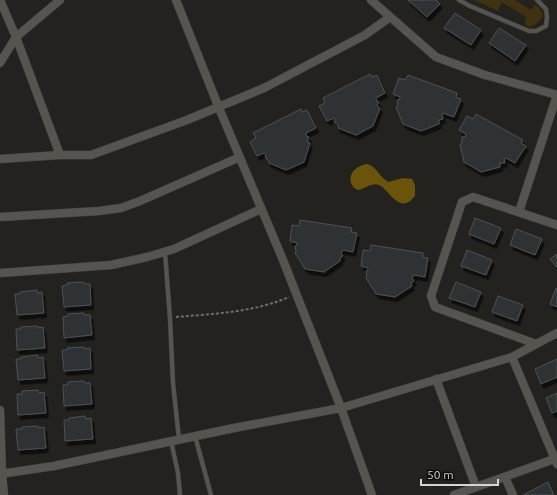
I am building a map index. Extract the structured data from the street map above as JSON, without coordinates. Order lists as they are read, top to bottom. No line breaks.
{"scale_bar":"50 m"}
